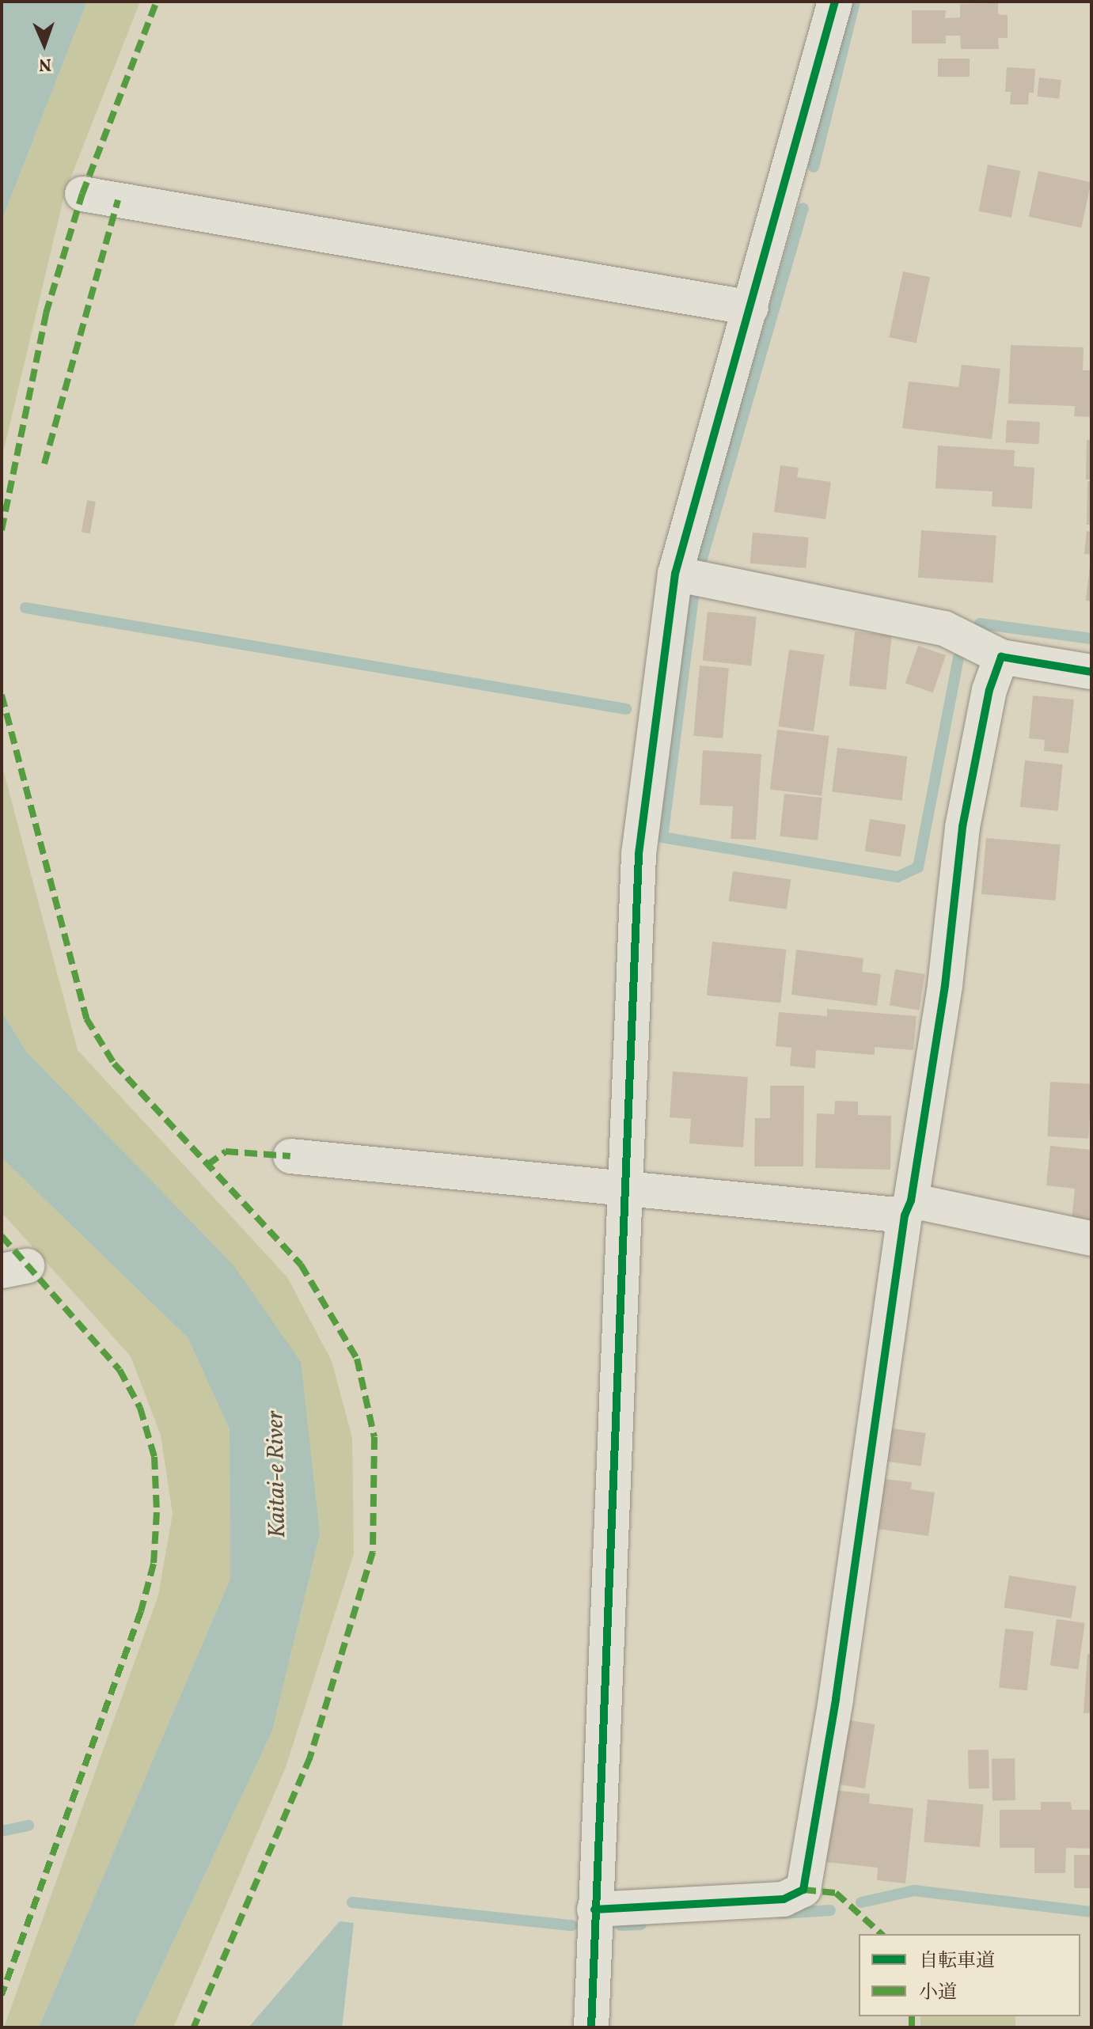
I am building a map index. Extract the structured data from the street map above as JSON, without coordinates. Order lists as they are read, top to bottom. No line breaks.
{"water":["Kaitai-e River"],"legend":["自転車道","小道"],"north":"bottom"}
